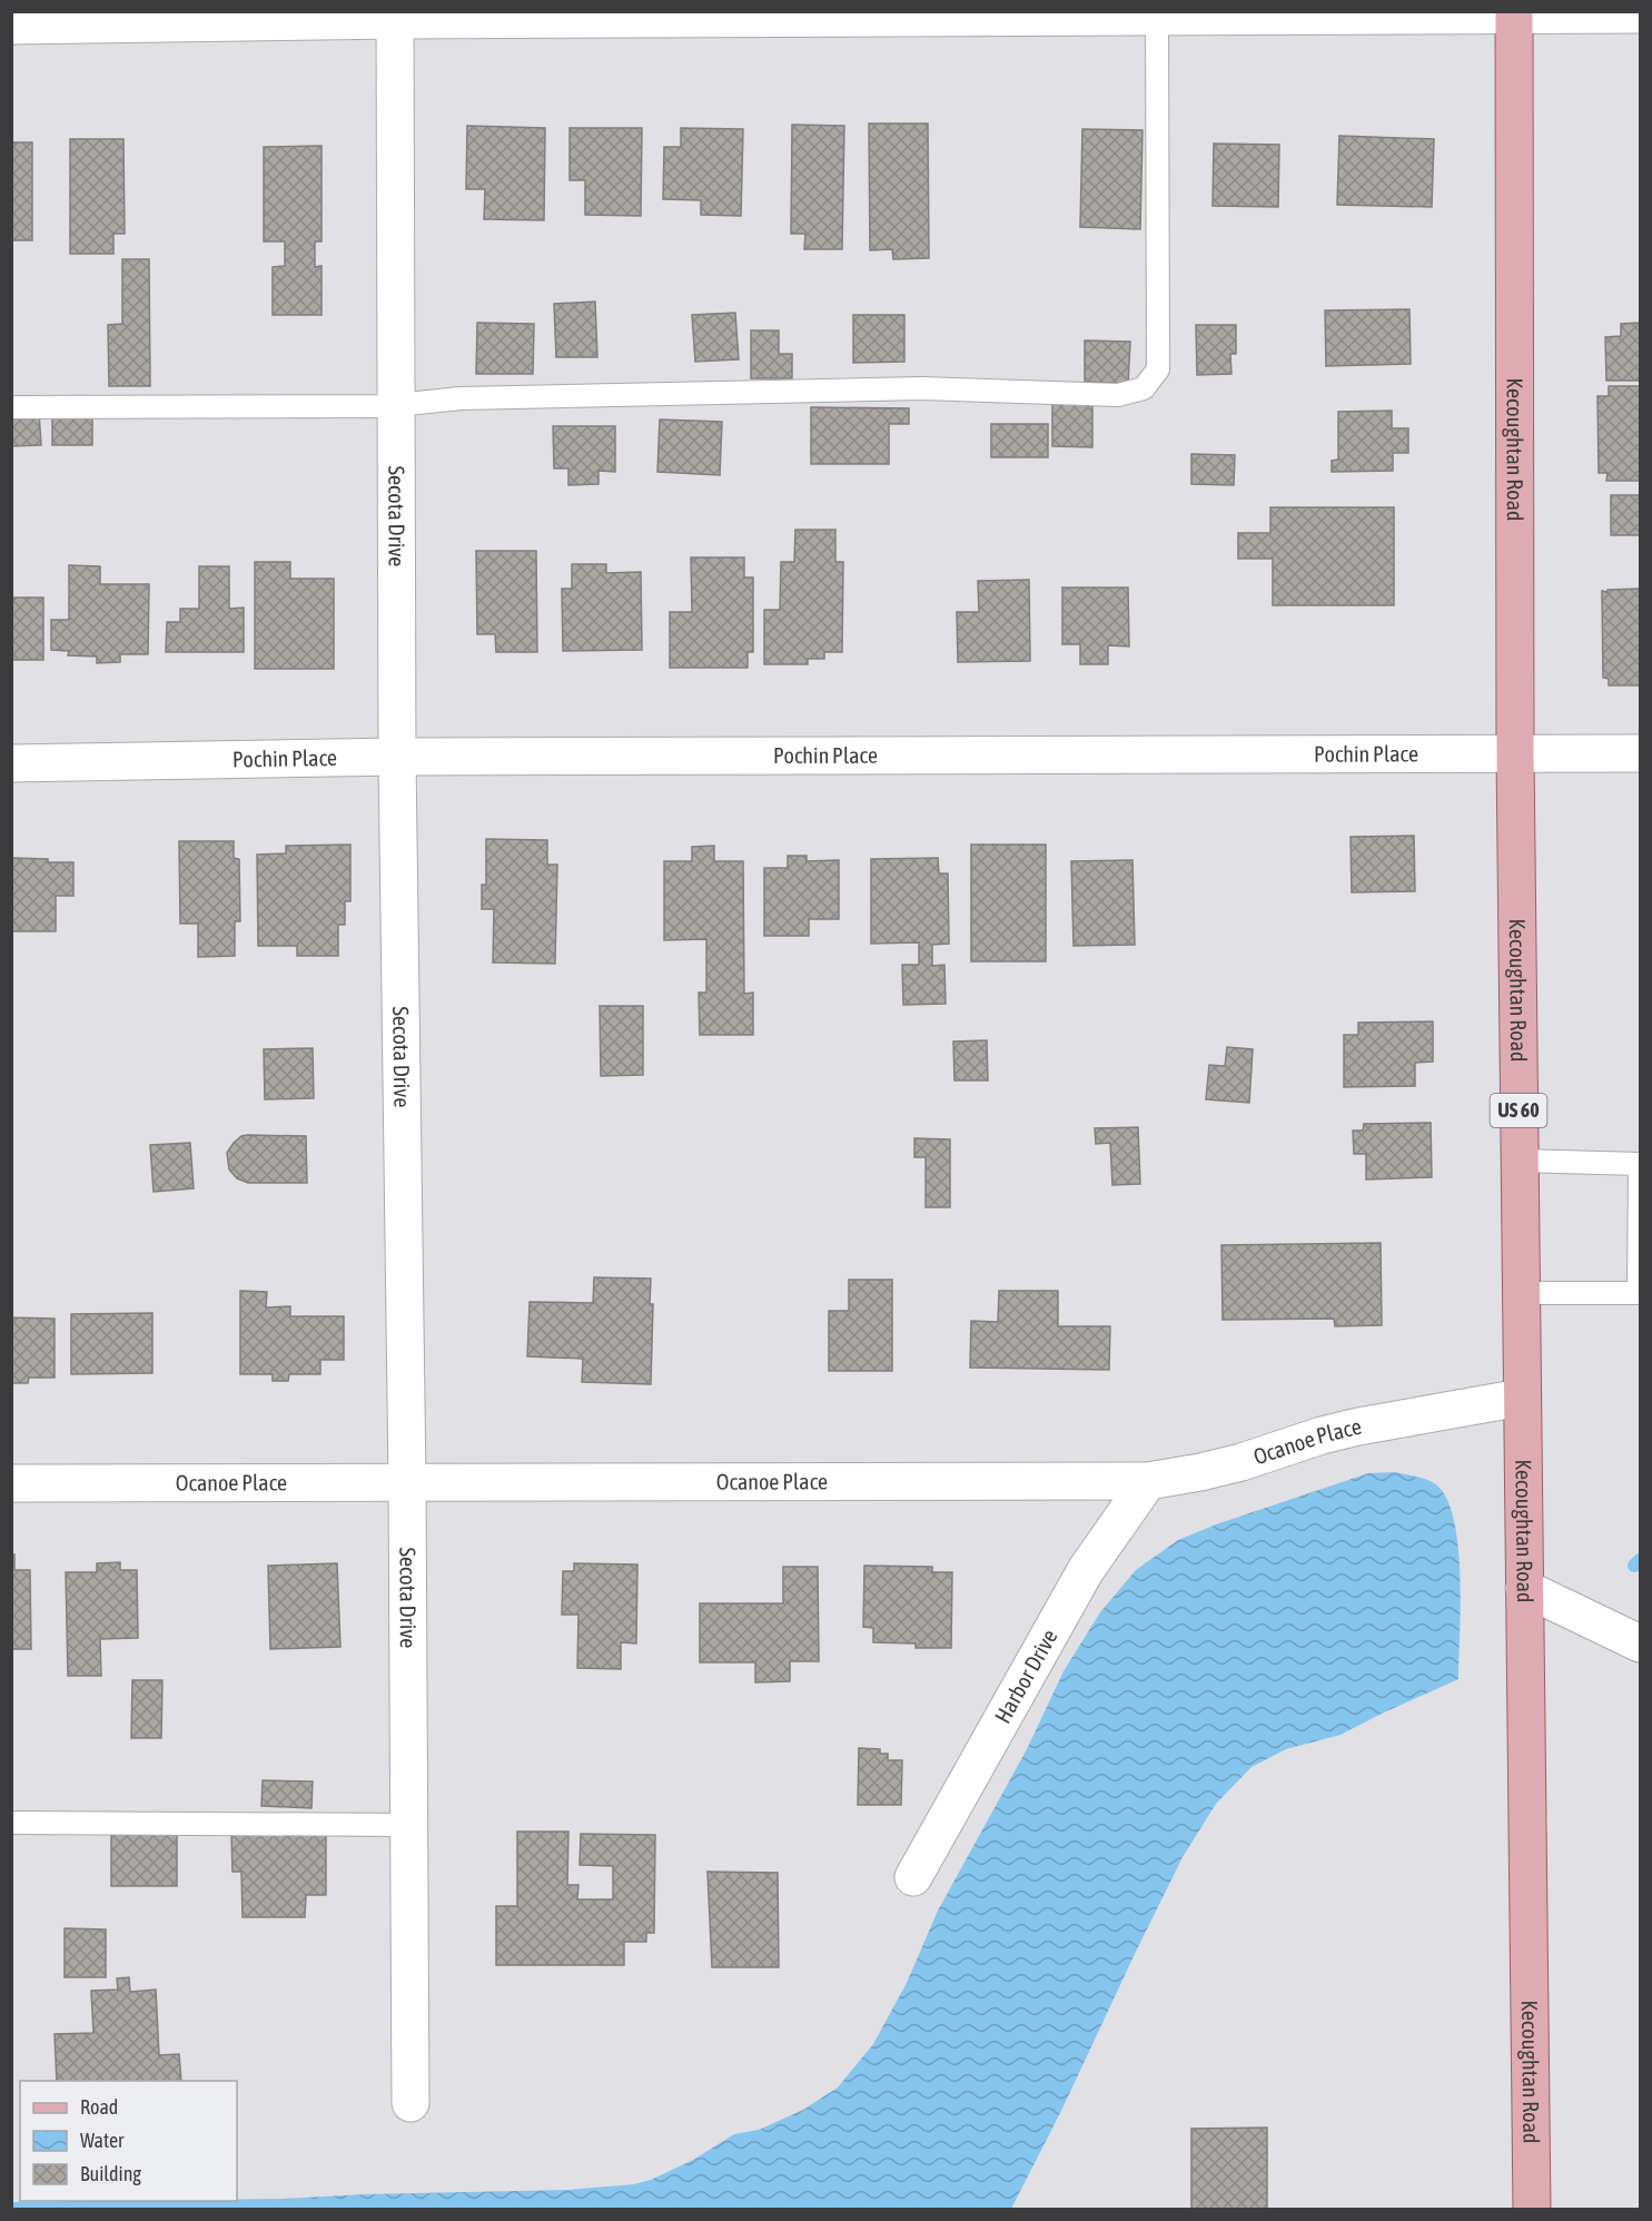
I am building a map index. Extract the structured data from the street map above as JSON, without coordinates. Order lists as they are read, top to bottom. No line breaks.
{"streets":{"main road":["Kecoughtan Road","US 60"],"street":["Secota Drive","Pochin Place","Ocanoe Place","Harbor Drive"]},"crossings":[["Kecoughtan Road","Pochin Place"],["Kecoughtan Road","Ocanoe Place"],["Secota Drive","Pochin Place"],["Secota Drive","Ocanoe Place"],["Ocanoe Place","Harbor Drive"]],"legend":["Road","Water","Building"]}
